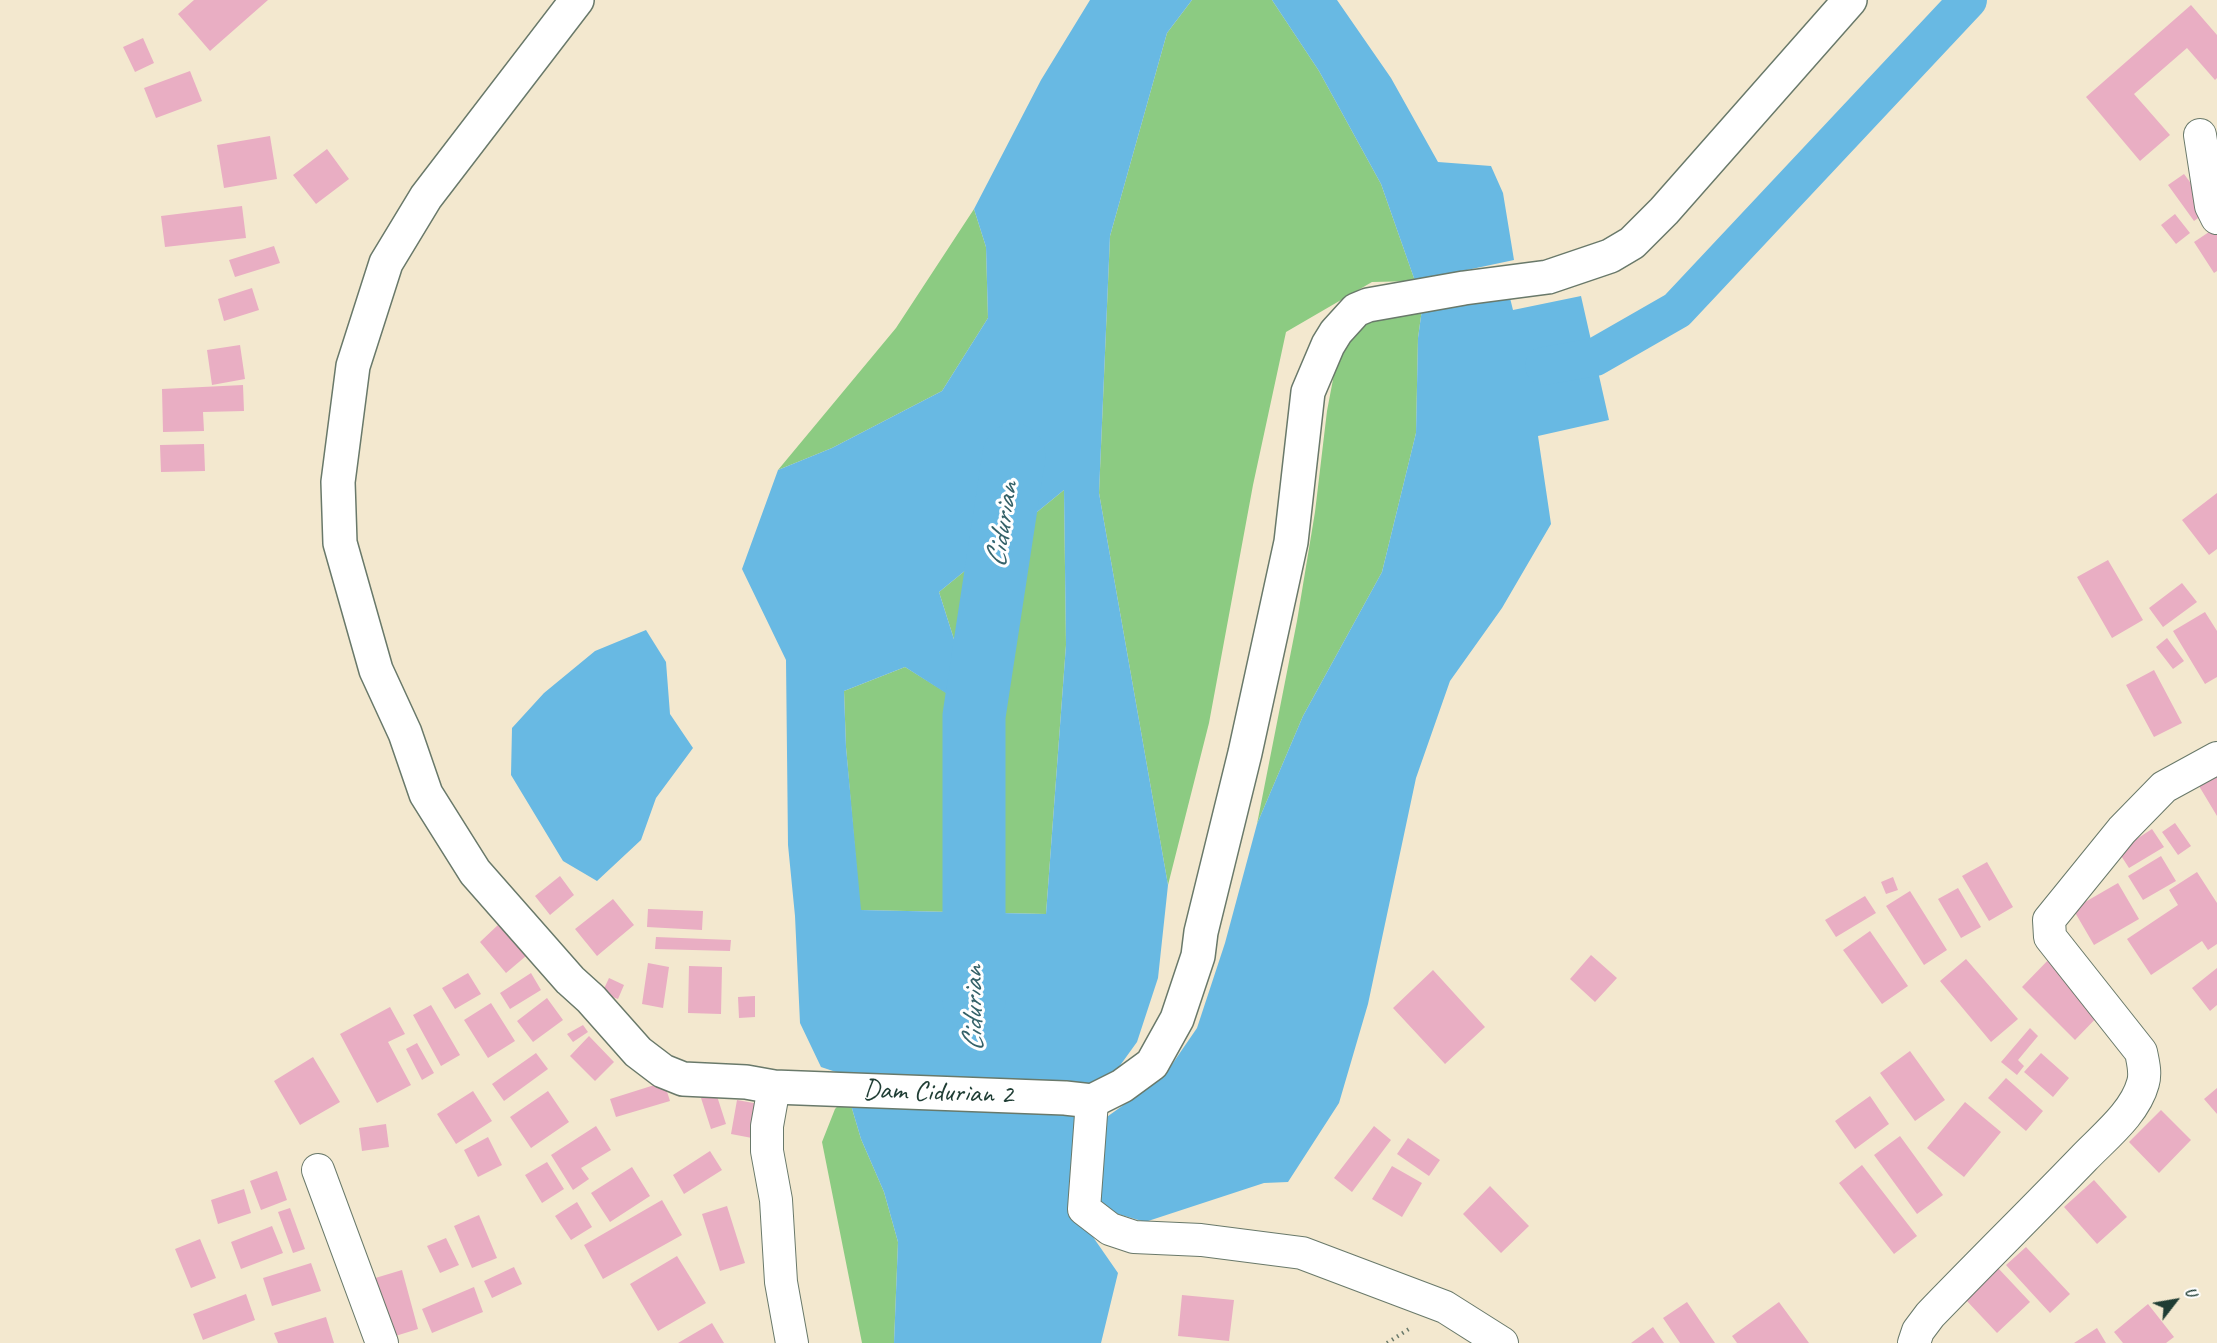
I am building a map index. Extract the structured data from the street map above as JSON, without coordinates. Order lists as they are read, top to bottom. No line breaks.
{"streets":{"street":["Dam Cidurian 2"]},"water":["Cidurian"],"north":"top right"}
